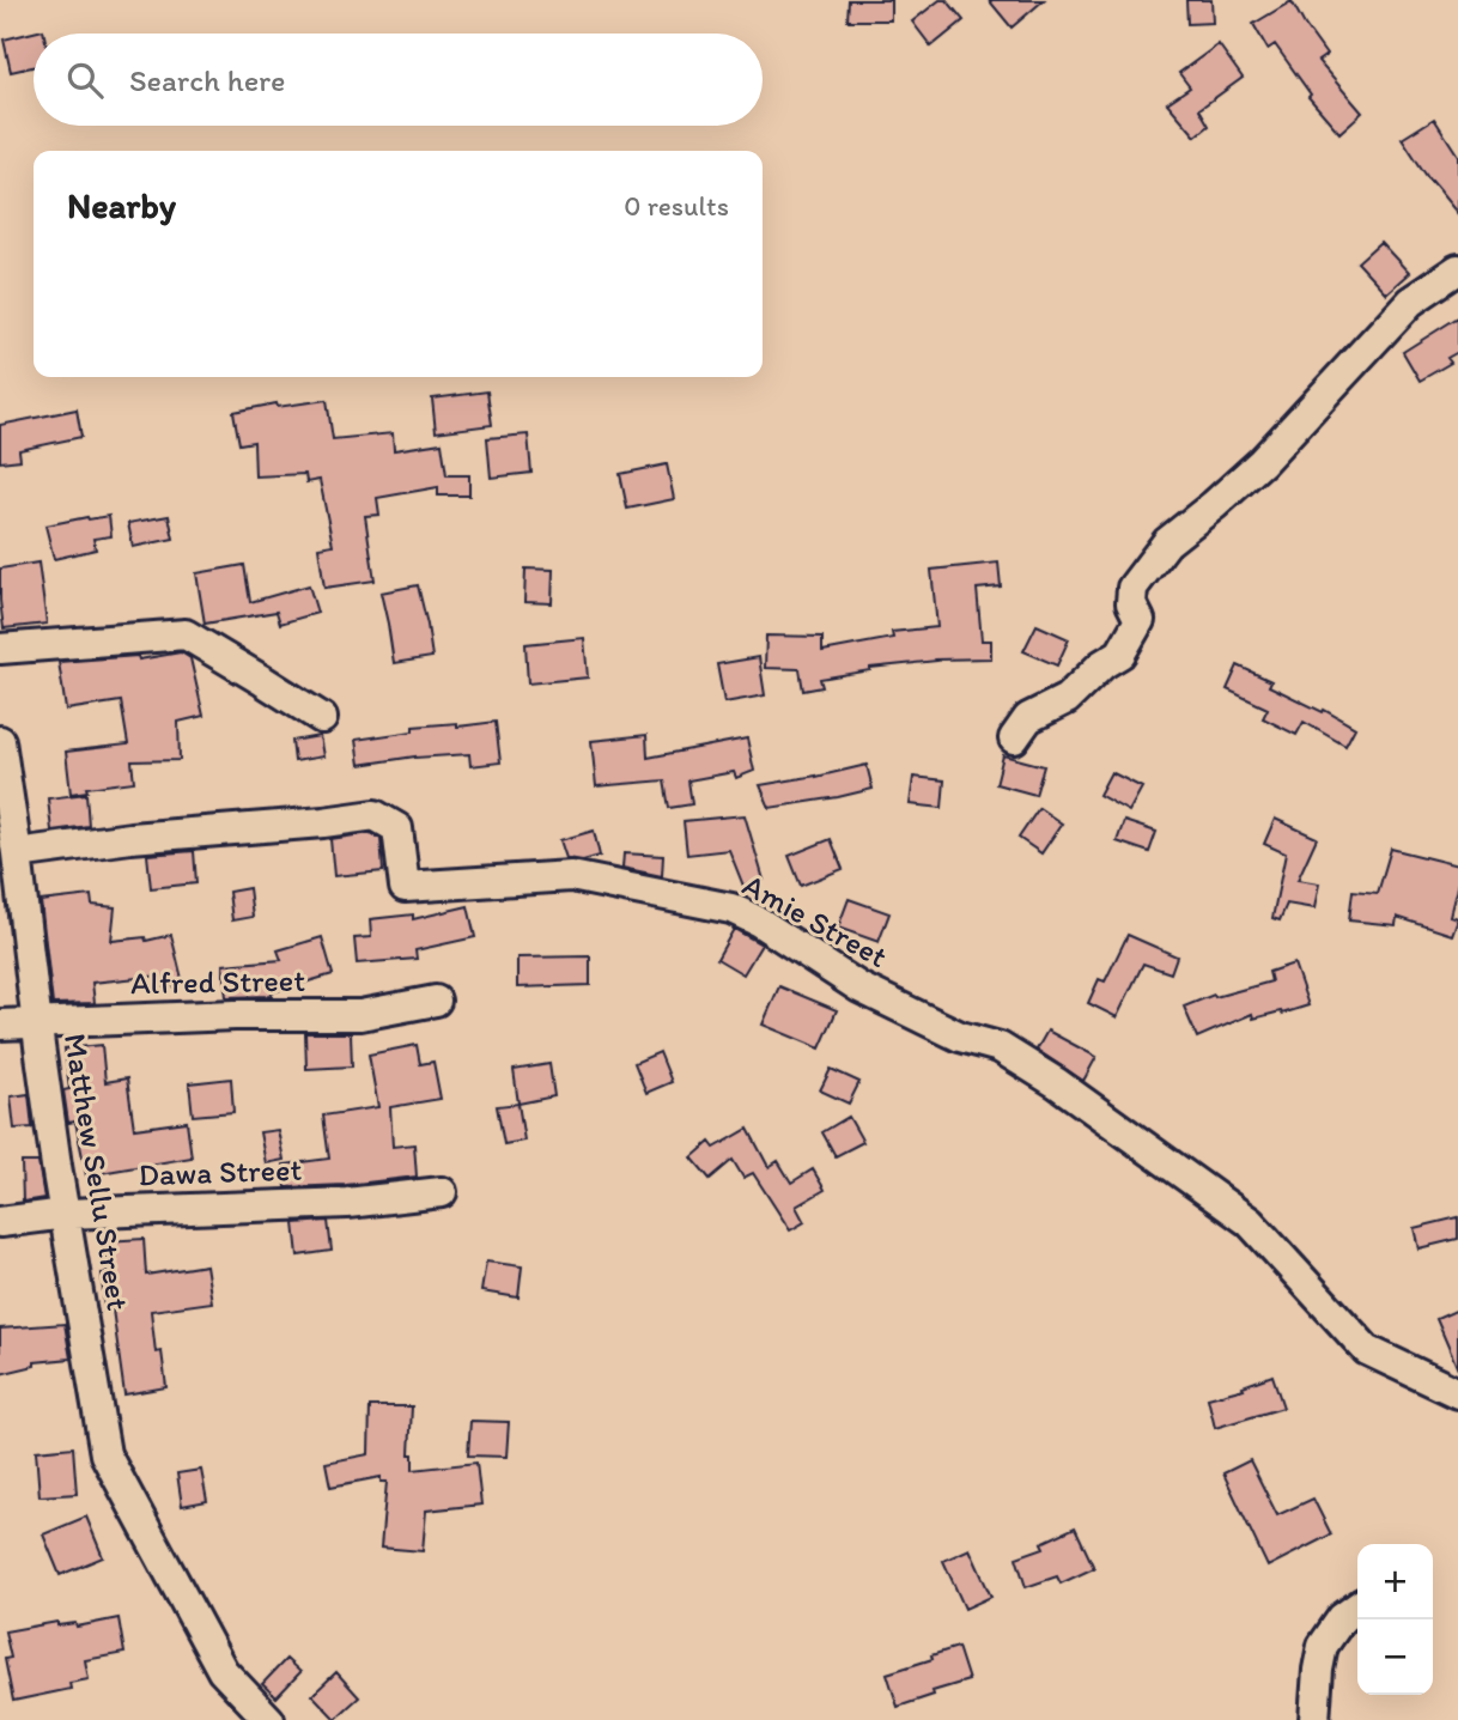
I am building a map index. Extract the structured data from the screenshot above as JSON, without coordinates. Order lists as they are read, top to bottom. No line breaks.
{"streets":{"street":["Amie Street","Alfred Street","Matthew Sellu Street","Dawa Street"]},"crossings":[["Amie Street","Matthew Sellu Street"],["Alfred Street","Matthew Sellu Street"],["Matthew Sellu Street","Dawa Street"]],"page":{"search":"Search here","heading":["Nearby","0 results"],"map_buttons":["+","−"]}}
